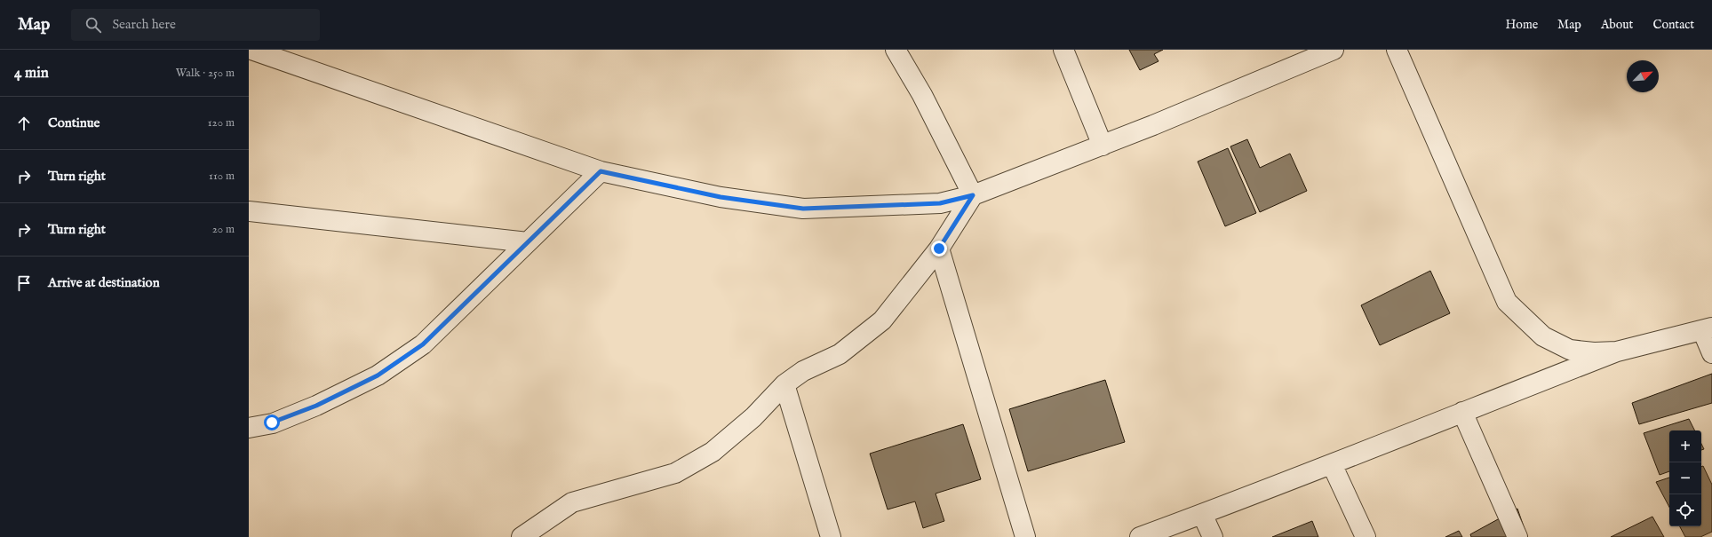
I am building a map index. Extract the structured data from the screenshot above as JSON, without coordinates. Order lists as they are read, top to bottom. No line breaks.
{"north":"top right","page":{"header":"Map","search":"Search here","nav":["Home","Map","About","Contact"],"heading":["4 min","Walk · 250 m"],"list":[["Continue","120 m"],["Turn right","110 m"],["Turn right","20 m"],"Arrive at destination"],"map_buttons":["+","−"]}}
